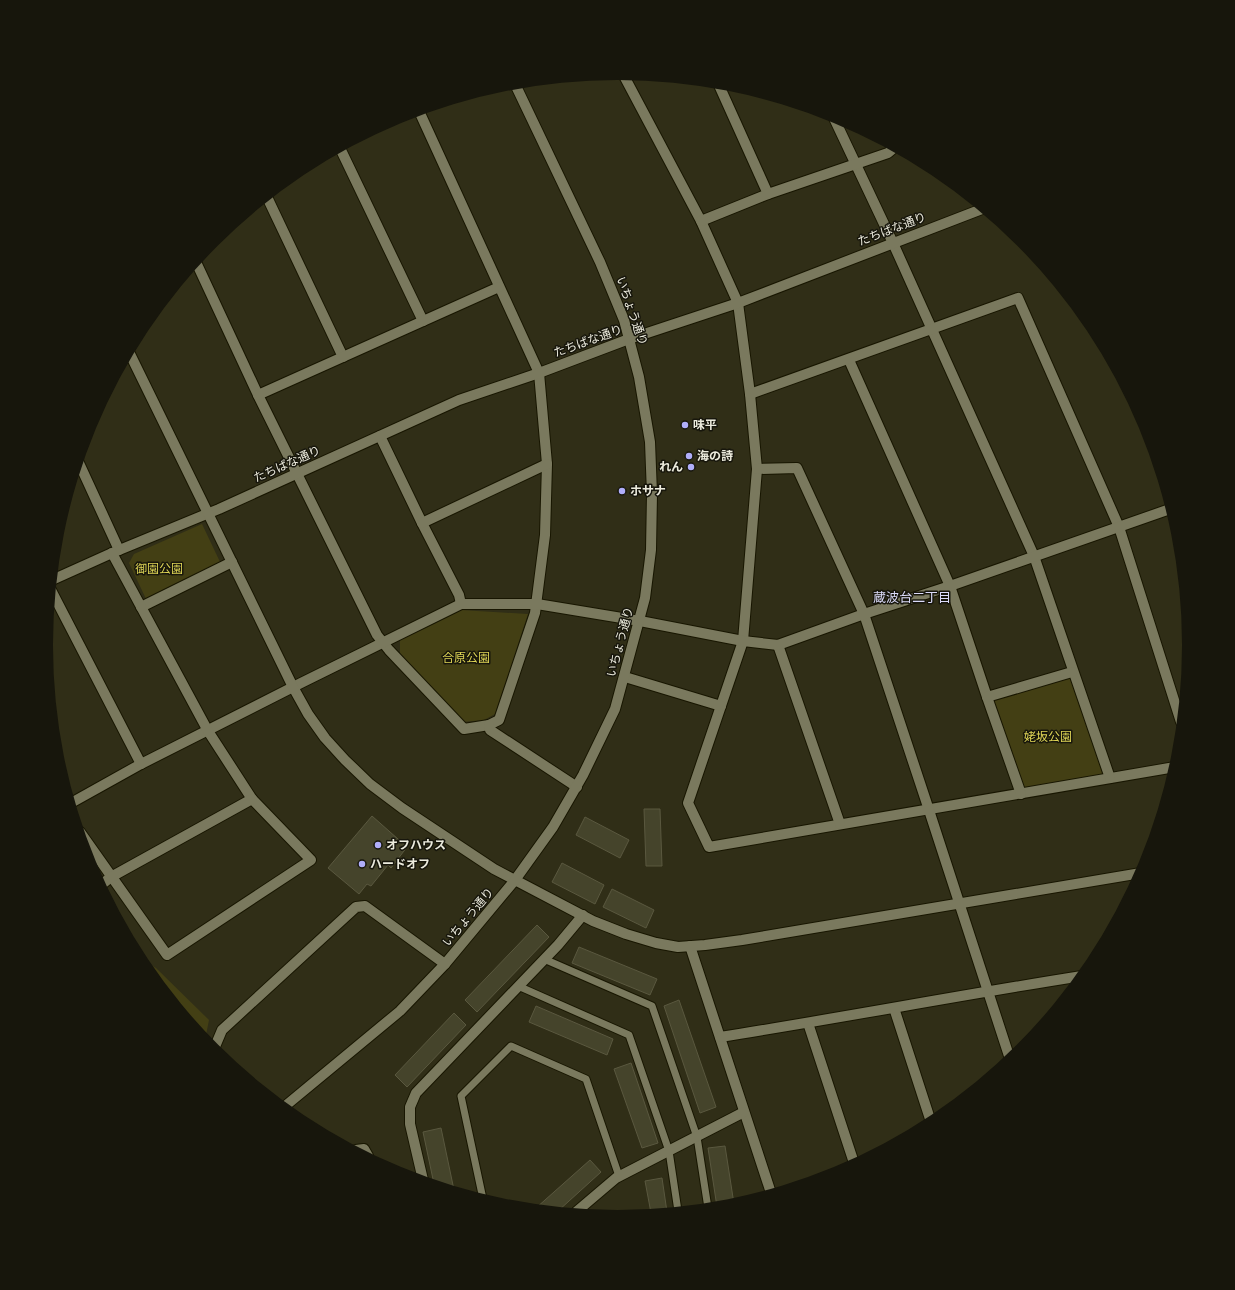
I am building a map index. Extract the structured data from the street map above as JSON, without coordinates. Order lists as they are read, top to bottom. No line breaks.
{"streets":{"street":["たちばな通り","いちょう通り"]},"crossings":[["たちばな通り","いちょう通り"]],"districts":["蔵波台二丁目"],"parks":["御園公園","合原公園","姥坂公園"],"places":["味平","海の詩","れん","ホサナ","オフハウス","ハードオフ"]}
